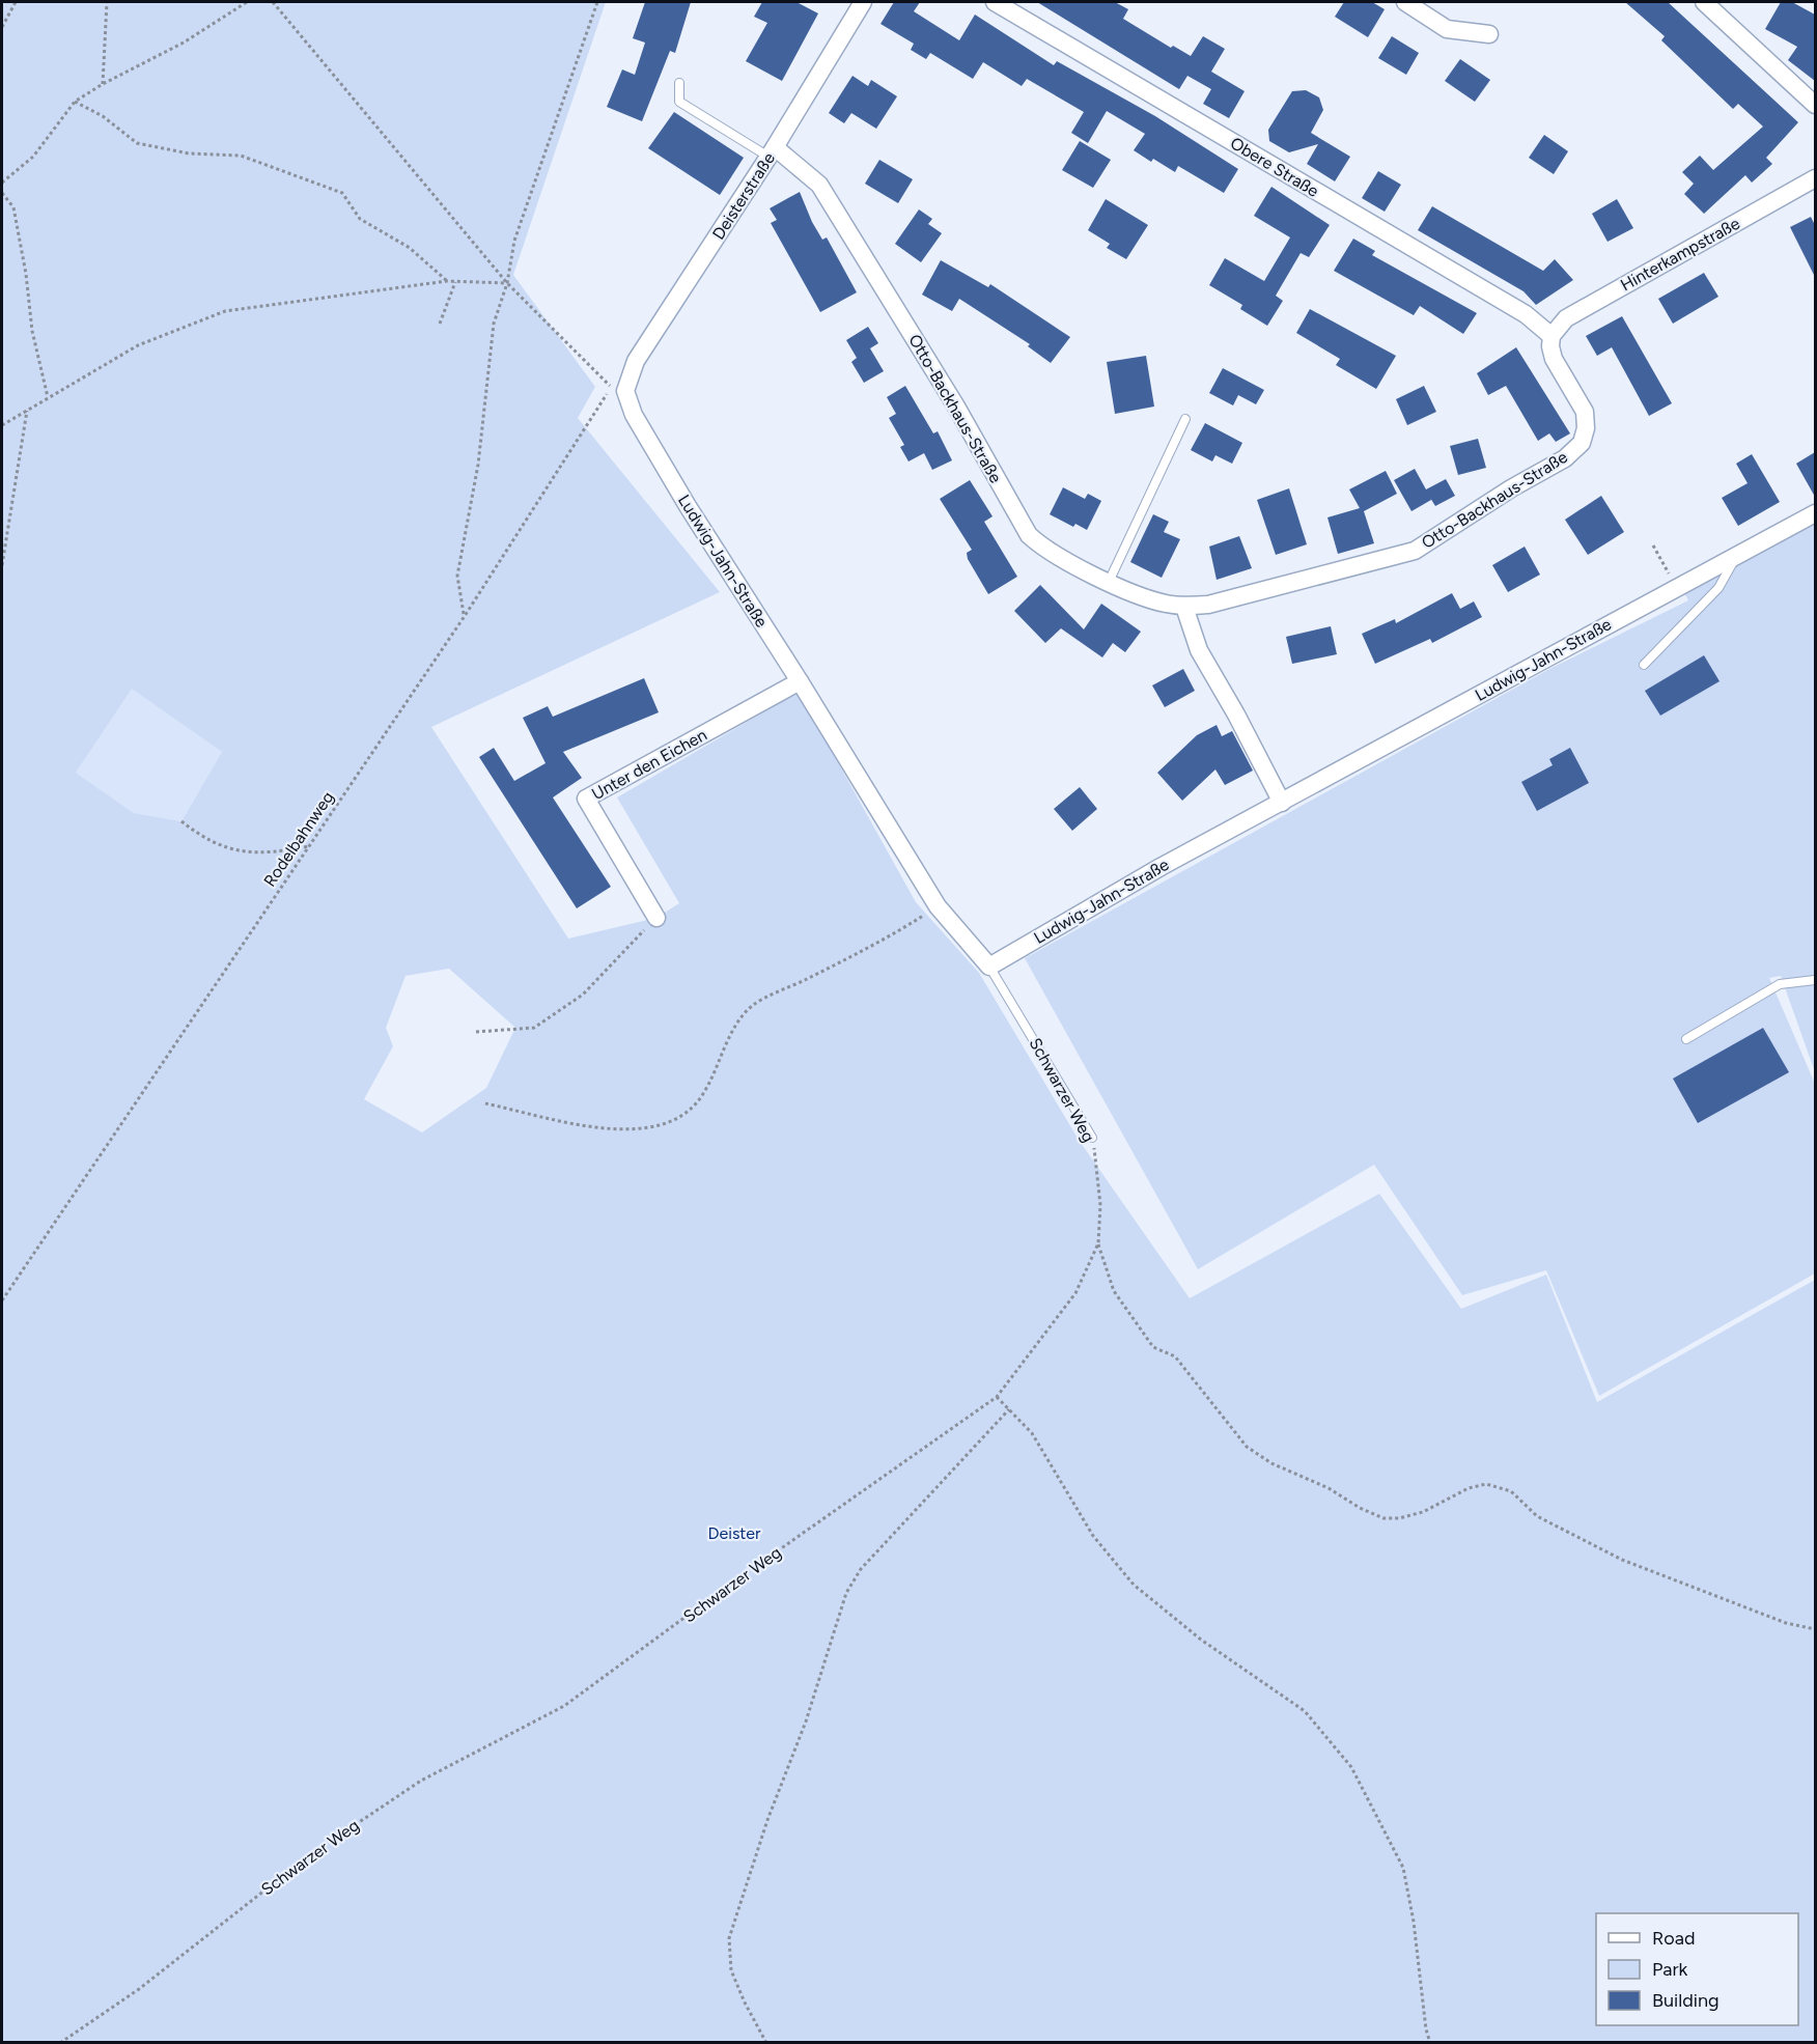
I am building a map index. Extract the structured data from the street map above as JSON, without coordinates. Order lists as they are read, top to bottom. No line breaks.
{"streets":{"street":["Obere Straße","Deisterstraße","Hinterkampstraße","Otto-Backhaus-Straße","Ludwig-Jahn-Straße","Unter den Eichen"],"lane":["Schwarzer Weg"],"path":["Rodelbahnweg"]},"crossings":[["Obere Straße","Hinterkampstraße"],["Obere Straße","Otto-Backhaus-Straße"],["Deisterstraße","Otto-Backhaus-Straße"],["Deisterstraße","Ludwig-Jahn-Straße"],["Deisterstraße","Rodelbahnweg"],["Hinterkampstraße","Otto-Backhaus-Straße"],["Ludwig-Jahn-Straße","Unter den Eichen"],["Ludwig-Jahn-Straße","Rodelbahnweg"],["Ludwig-Jahn-Straße","Schwarzer Weg"]],"parks":["Deister"],"legend":["Road","Park","Building"]}
